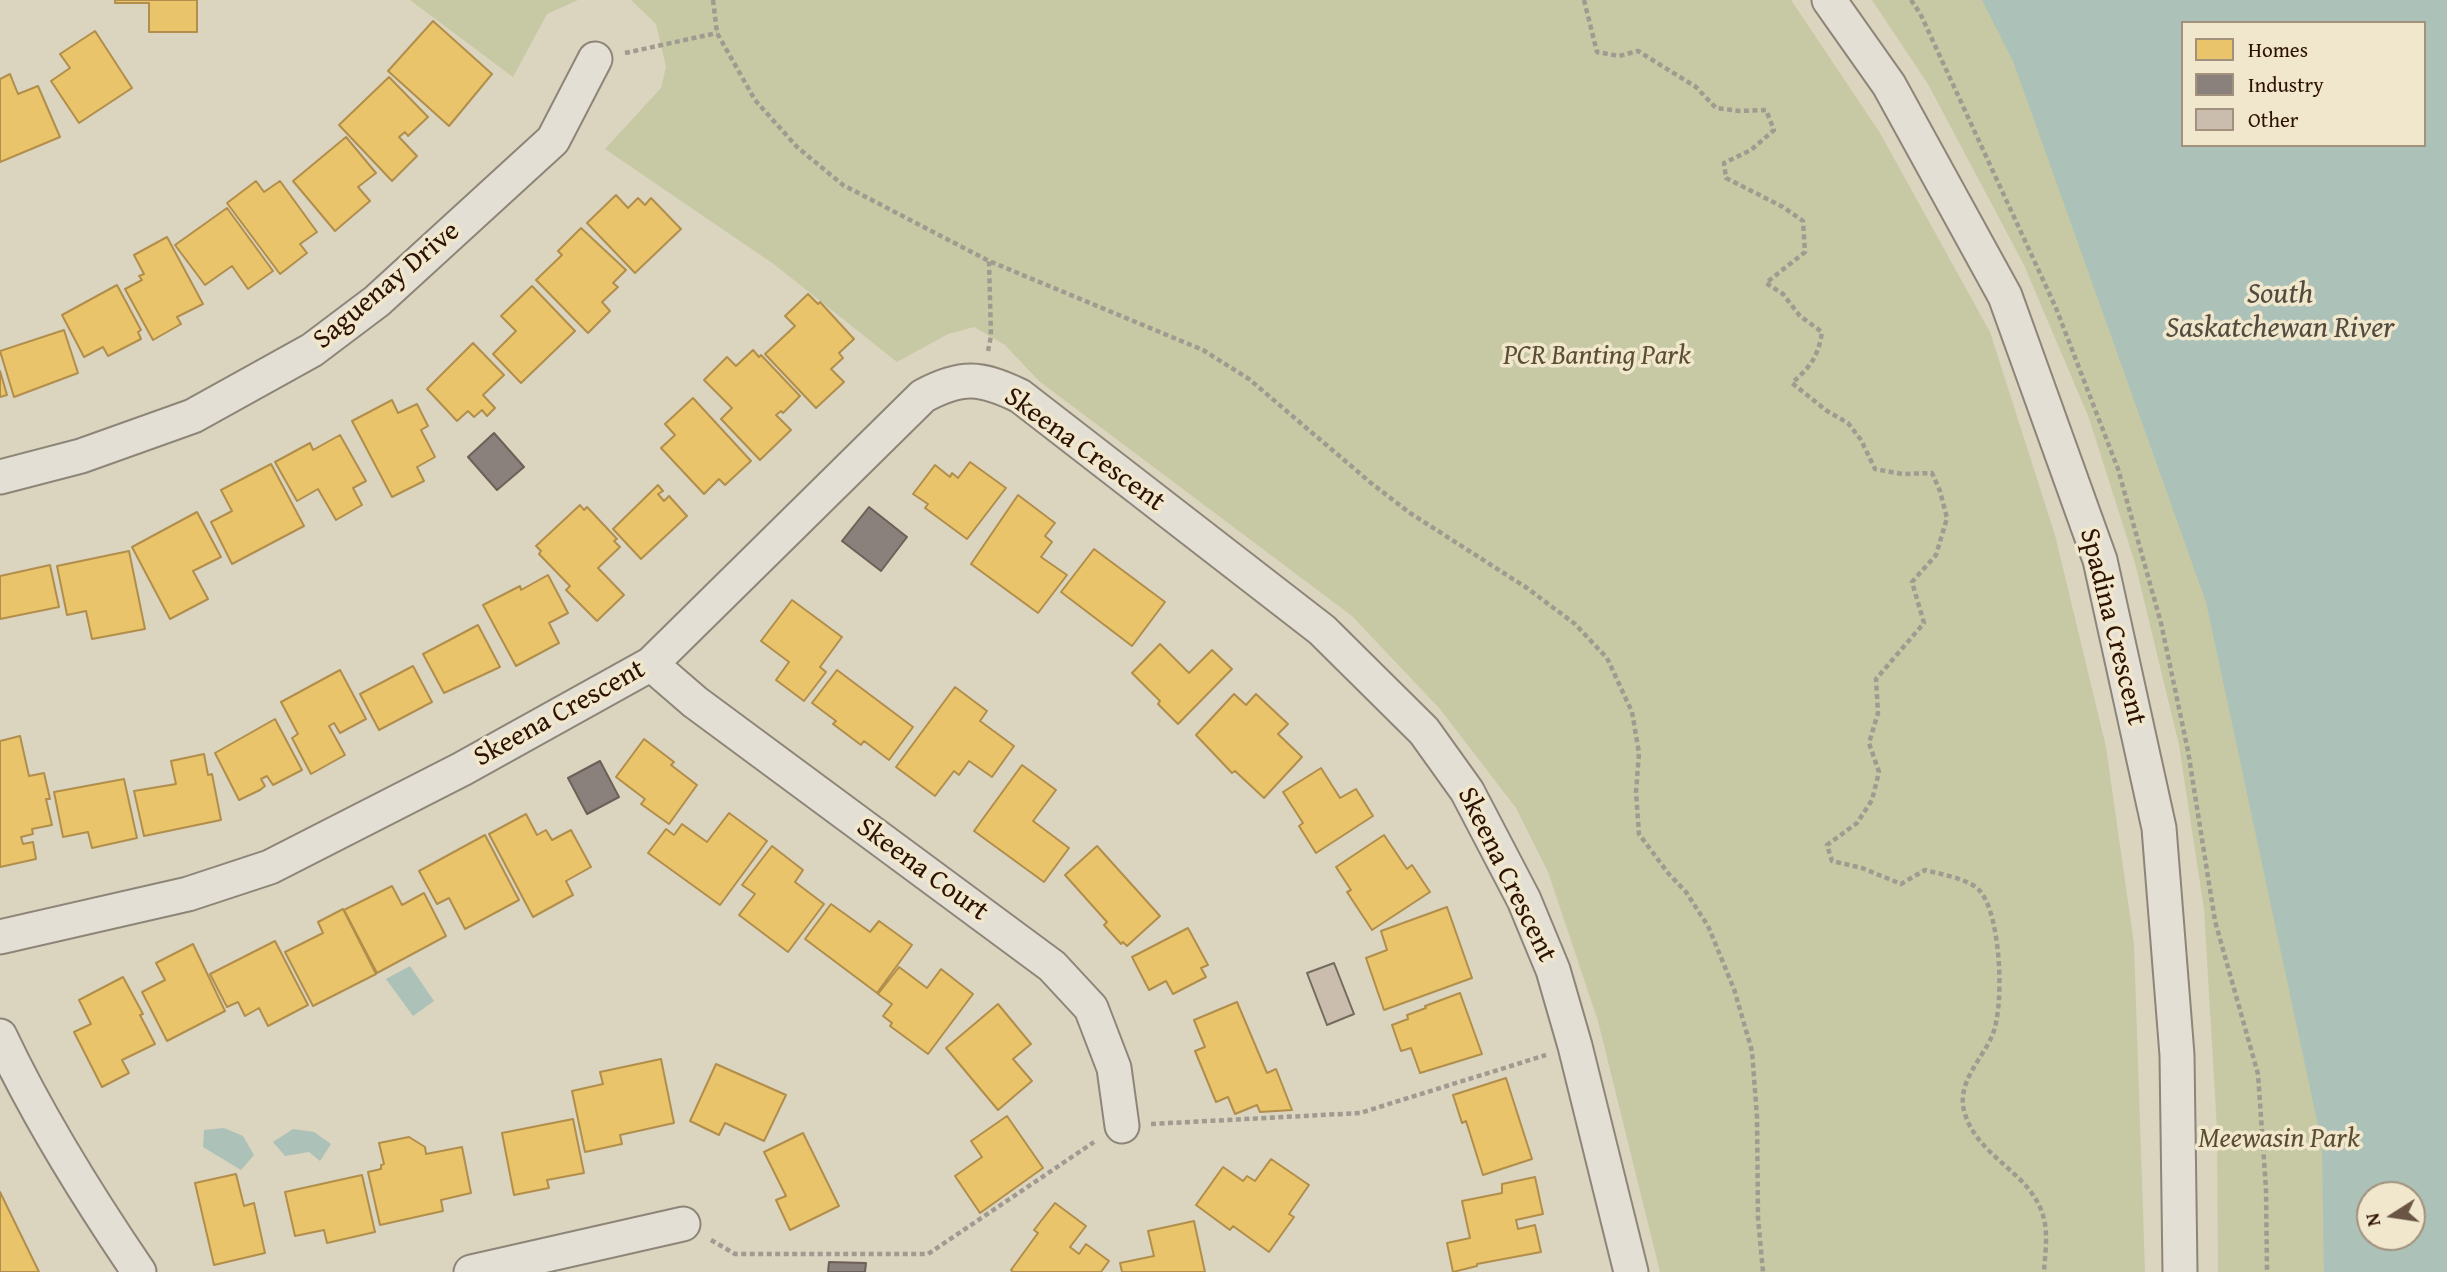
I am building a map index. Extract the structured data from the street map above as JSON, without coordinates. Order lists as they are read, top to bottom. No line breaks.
{"streets":{"street":["Saguenay Drive","Skeena Crescent","Spadina Crescent","Skeena Court"]},"crossings":[["Skeena Crescent","Skeena Court"]],"water":["South Saskatchewan River"],"parks":["PCR Banting Park","Meewasin Park"],"legend":["Homes","Industry","Other"],"north":"left"}
